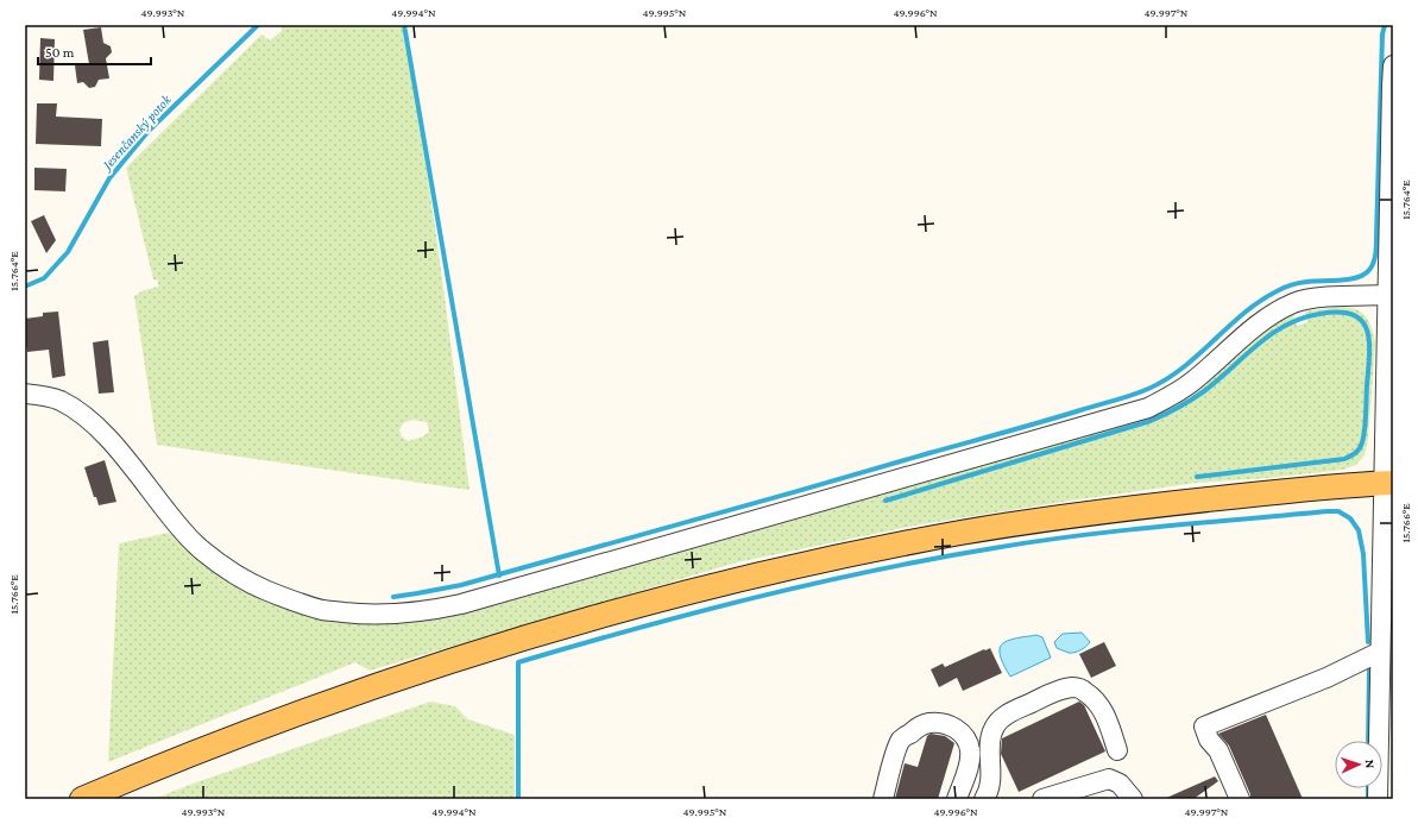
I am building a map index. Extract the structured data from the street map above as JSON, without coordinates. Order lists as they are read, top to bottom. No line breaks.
{"water":["Jesenčanský potok"],"scale_bar":"50 m","north":"right","coordinates":["49.993°N","49.994°N","49.995°N","49.996°N","49.997°N","15.764°E","15.766°E"]}
